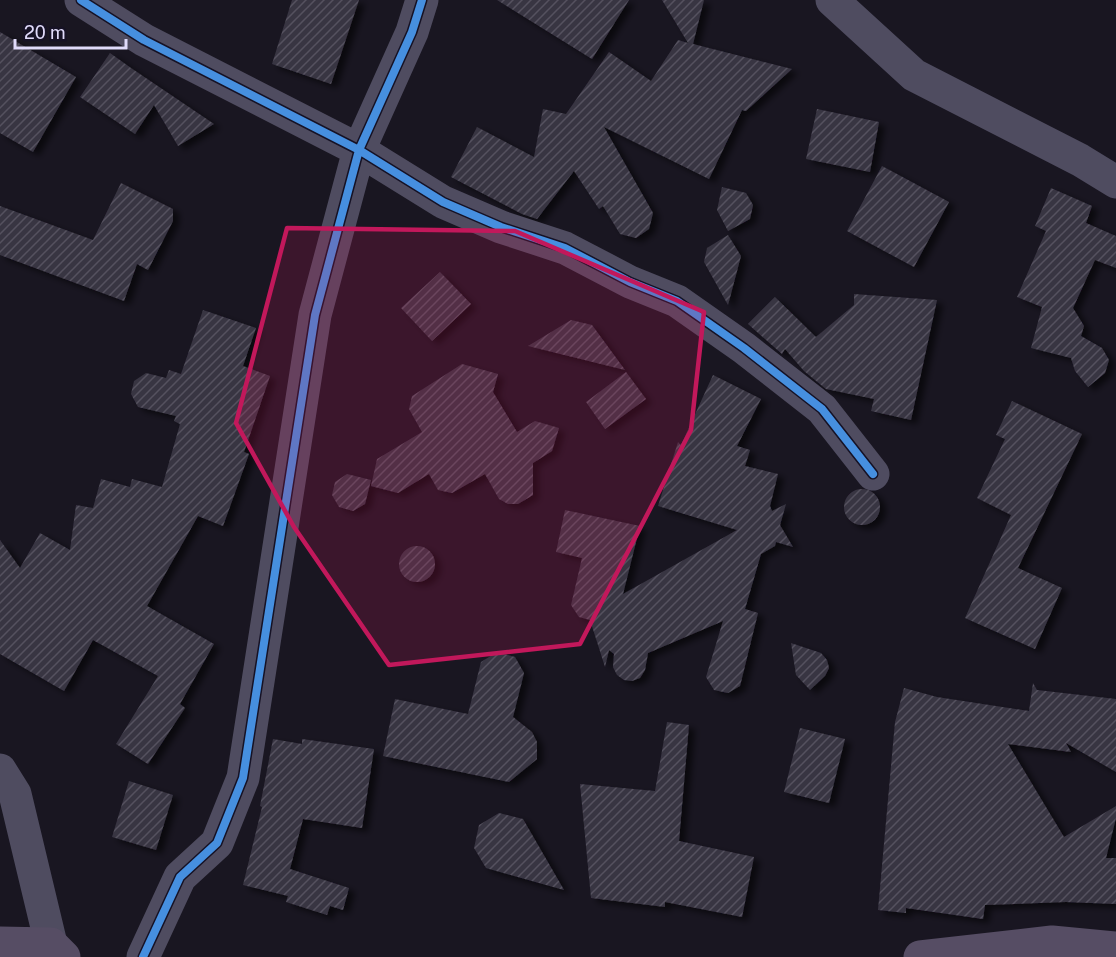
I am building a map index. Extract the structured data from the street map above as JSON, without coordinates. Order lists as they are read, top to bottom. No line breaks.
{"scale_bar":"20 m"}
